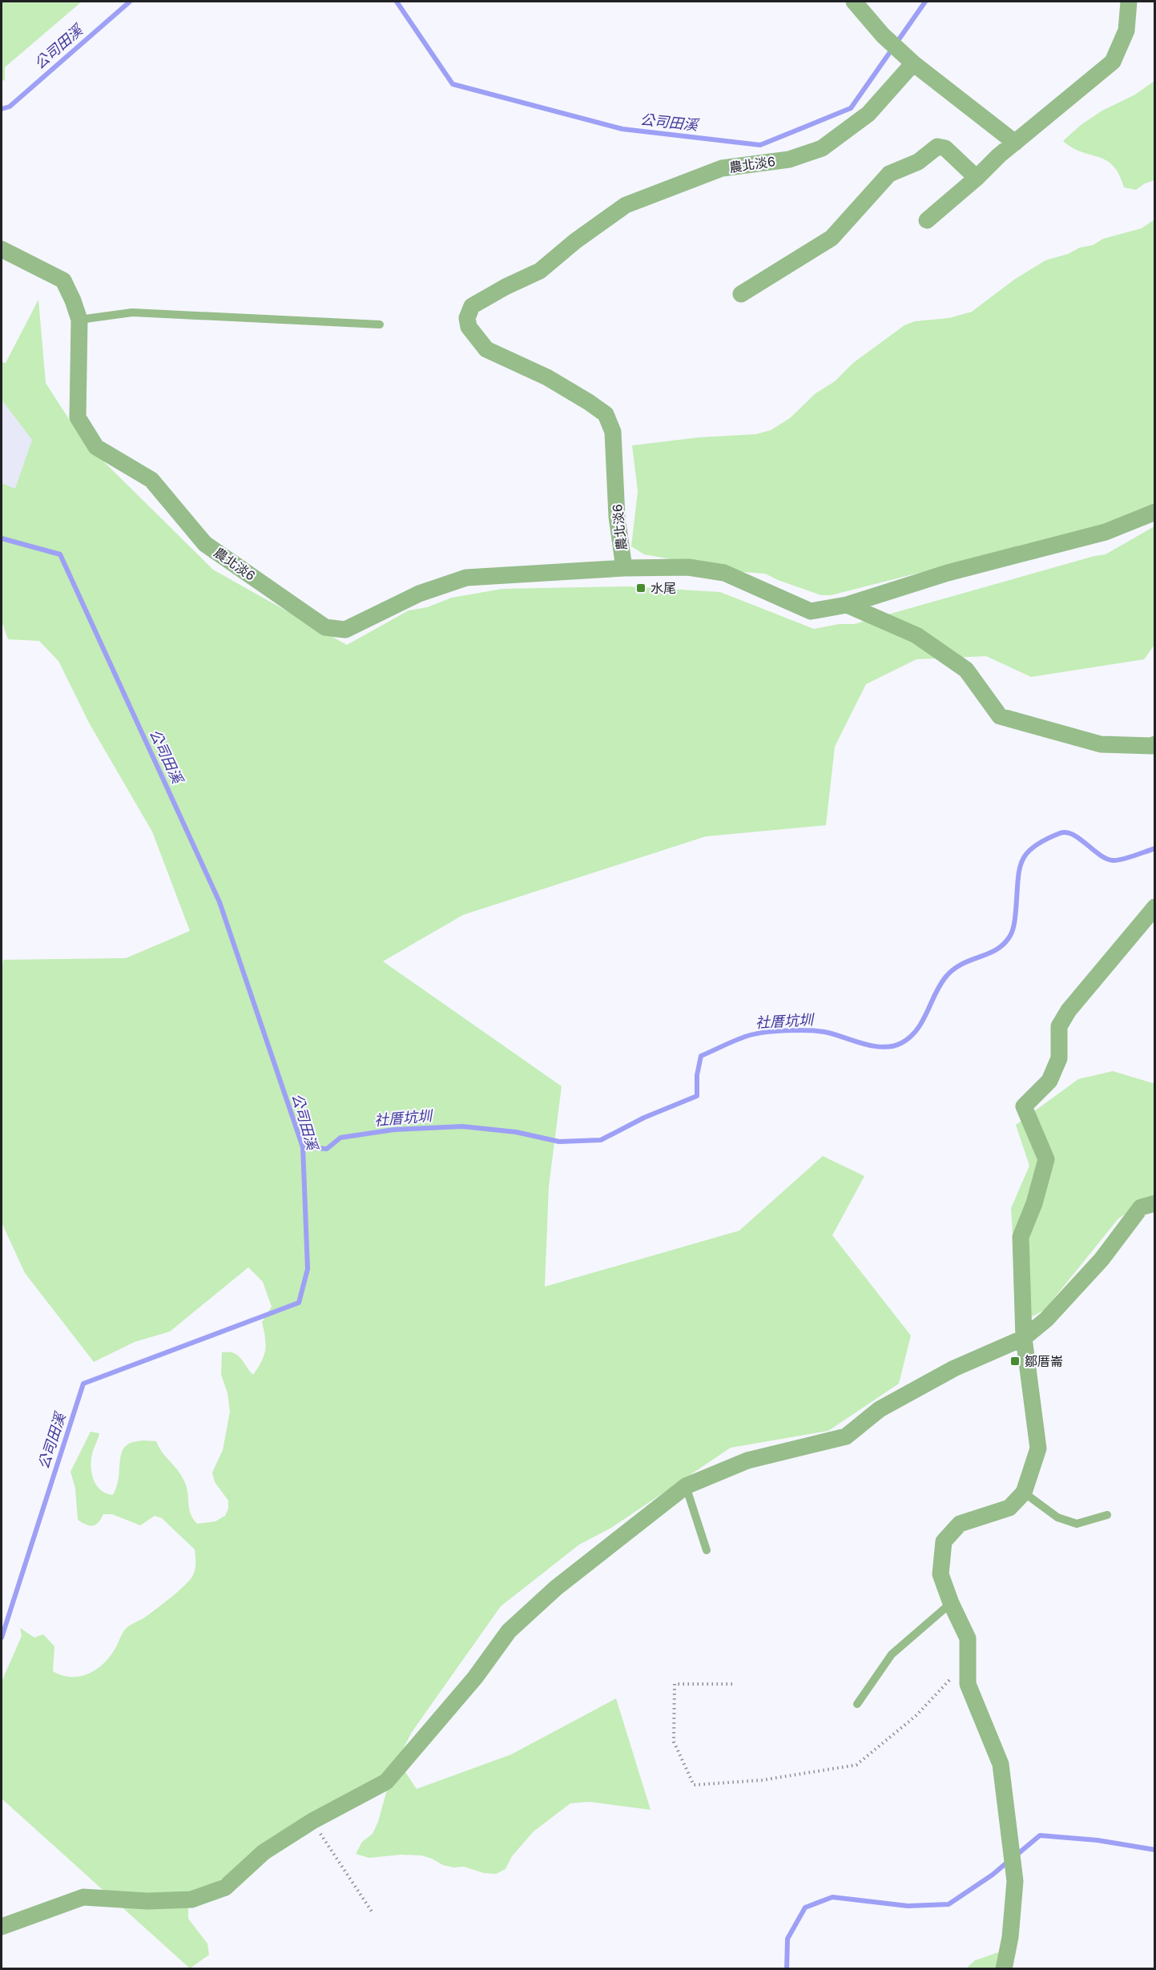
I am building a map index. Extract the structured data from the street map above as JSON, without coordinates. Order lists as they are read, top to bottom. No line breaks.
{"streets":{"street":["農北淡6"]},"water":["公司田溪","社厝坑圳"],"places":{"transit":["水尾","鄒厝崙"]}}
